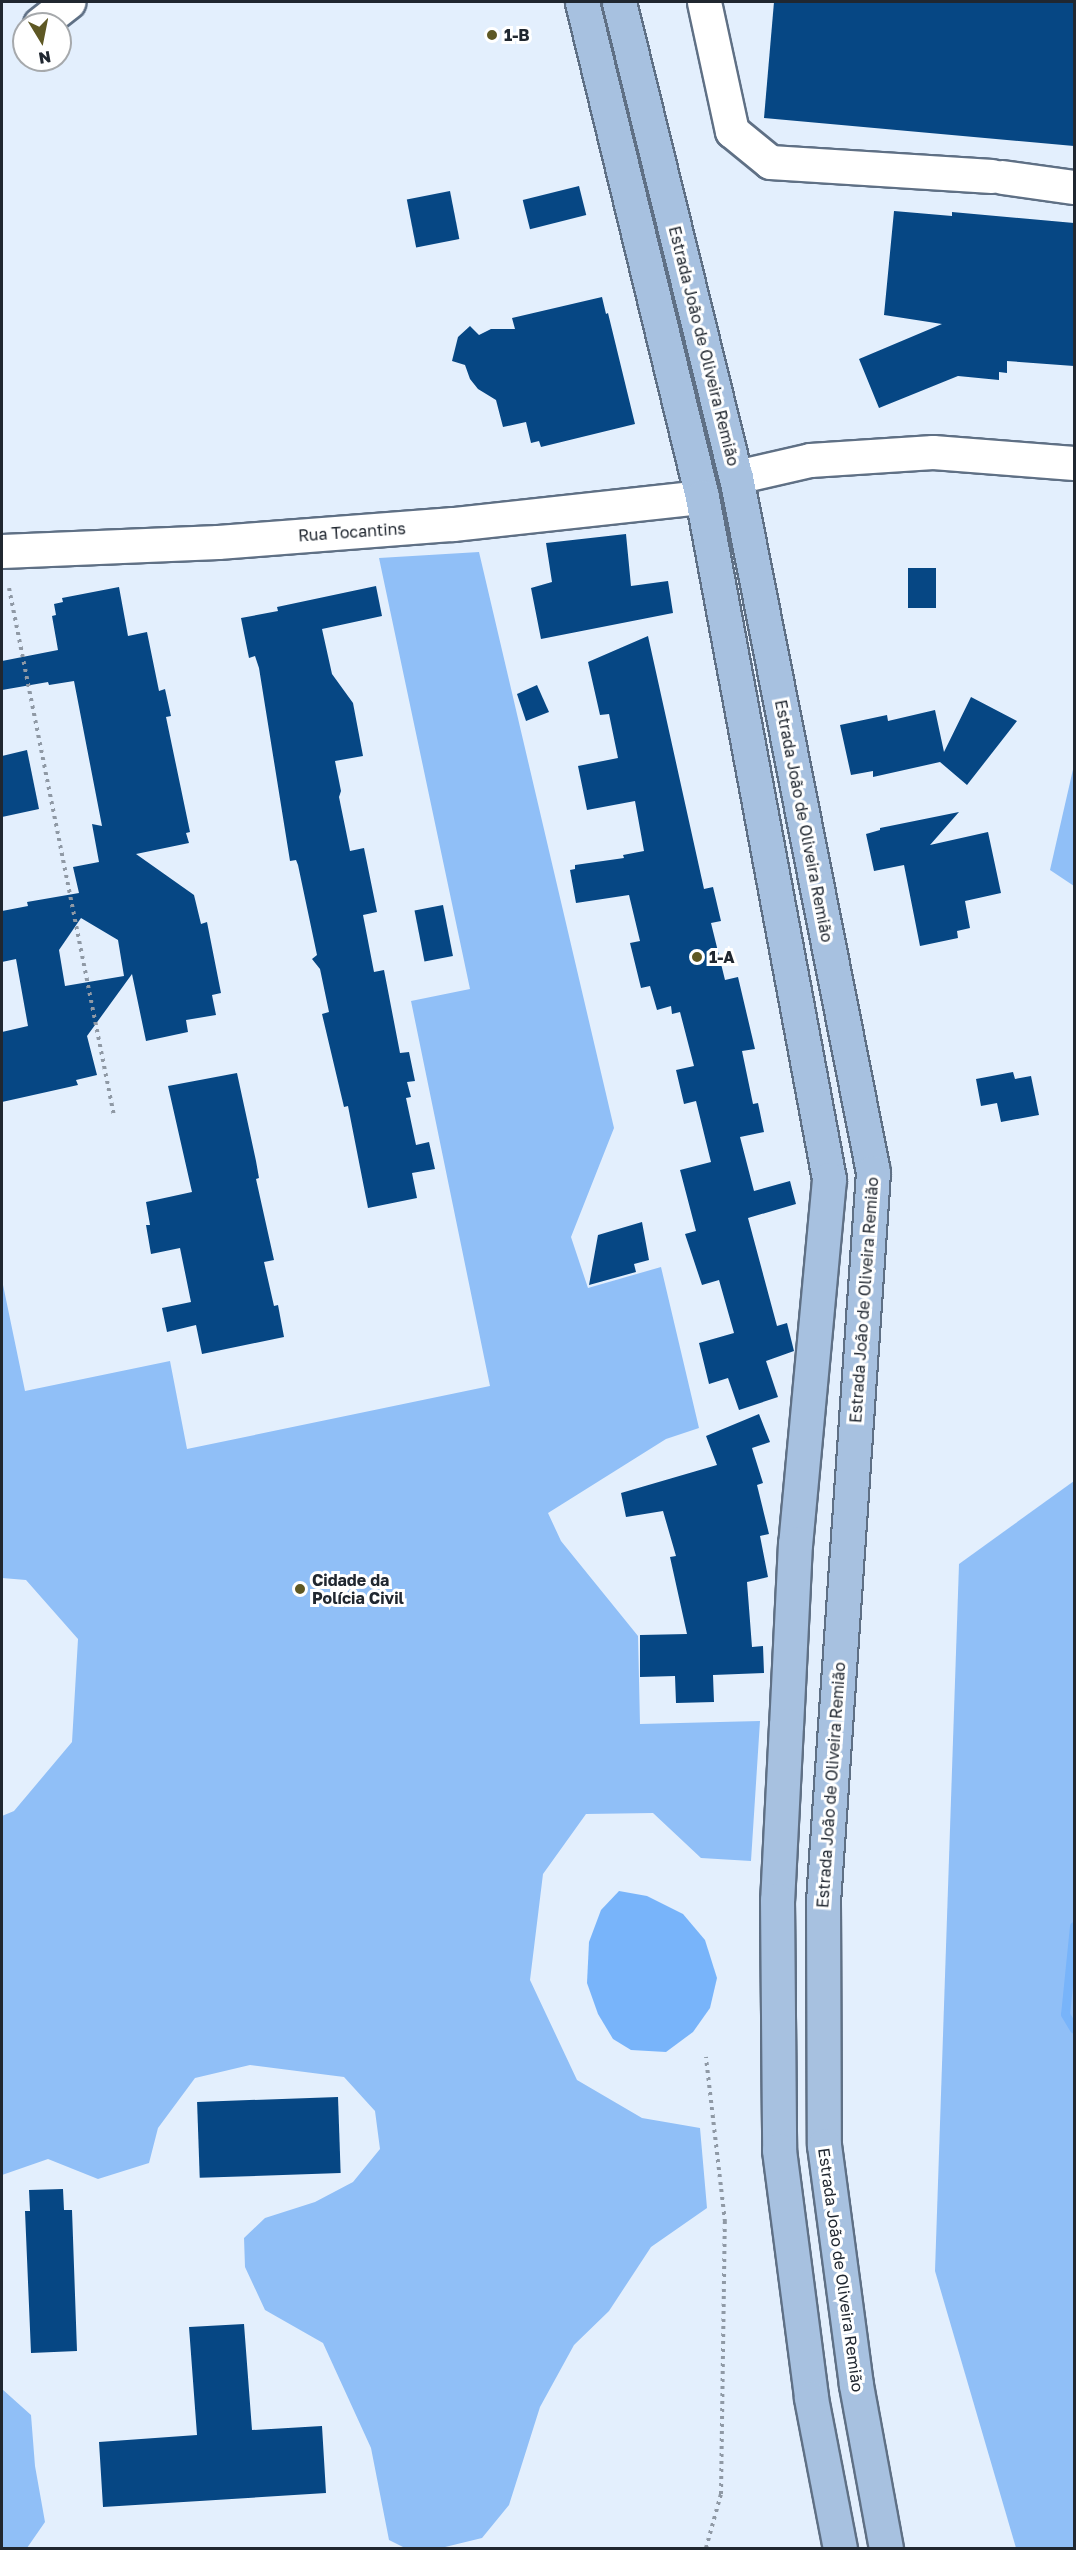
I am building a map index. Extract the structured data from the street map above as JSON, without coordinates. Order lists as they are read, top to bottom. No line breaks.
{"streets":{"main road":["Estrada João de Oliveira Remião"],"street":["Rua Tocantins"]},"places":["1-B","1-A","Cidade da Polícia Civil"],"north":"bottom"}
